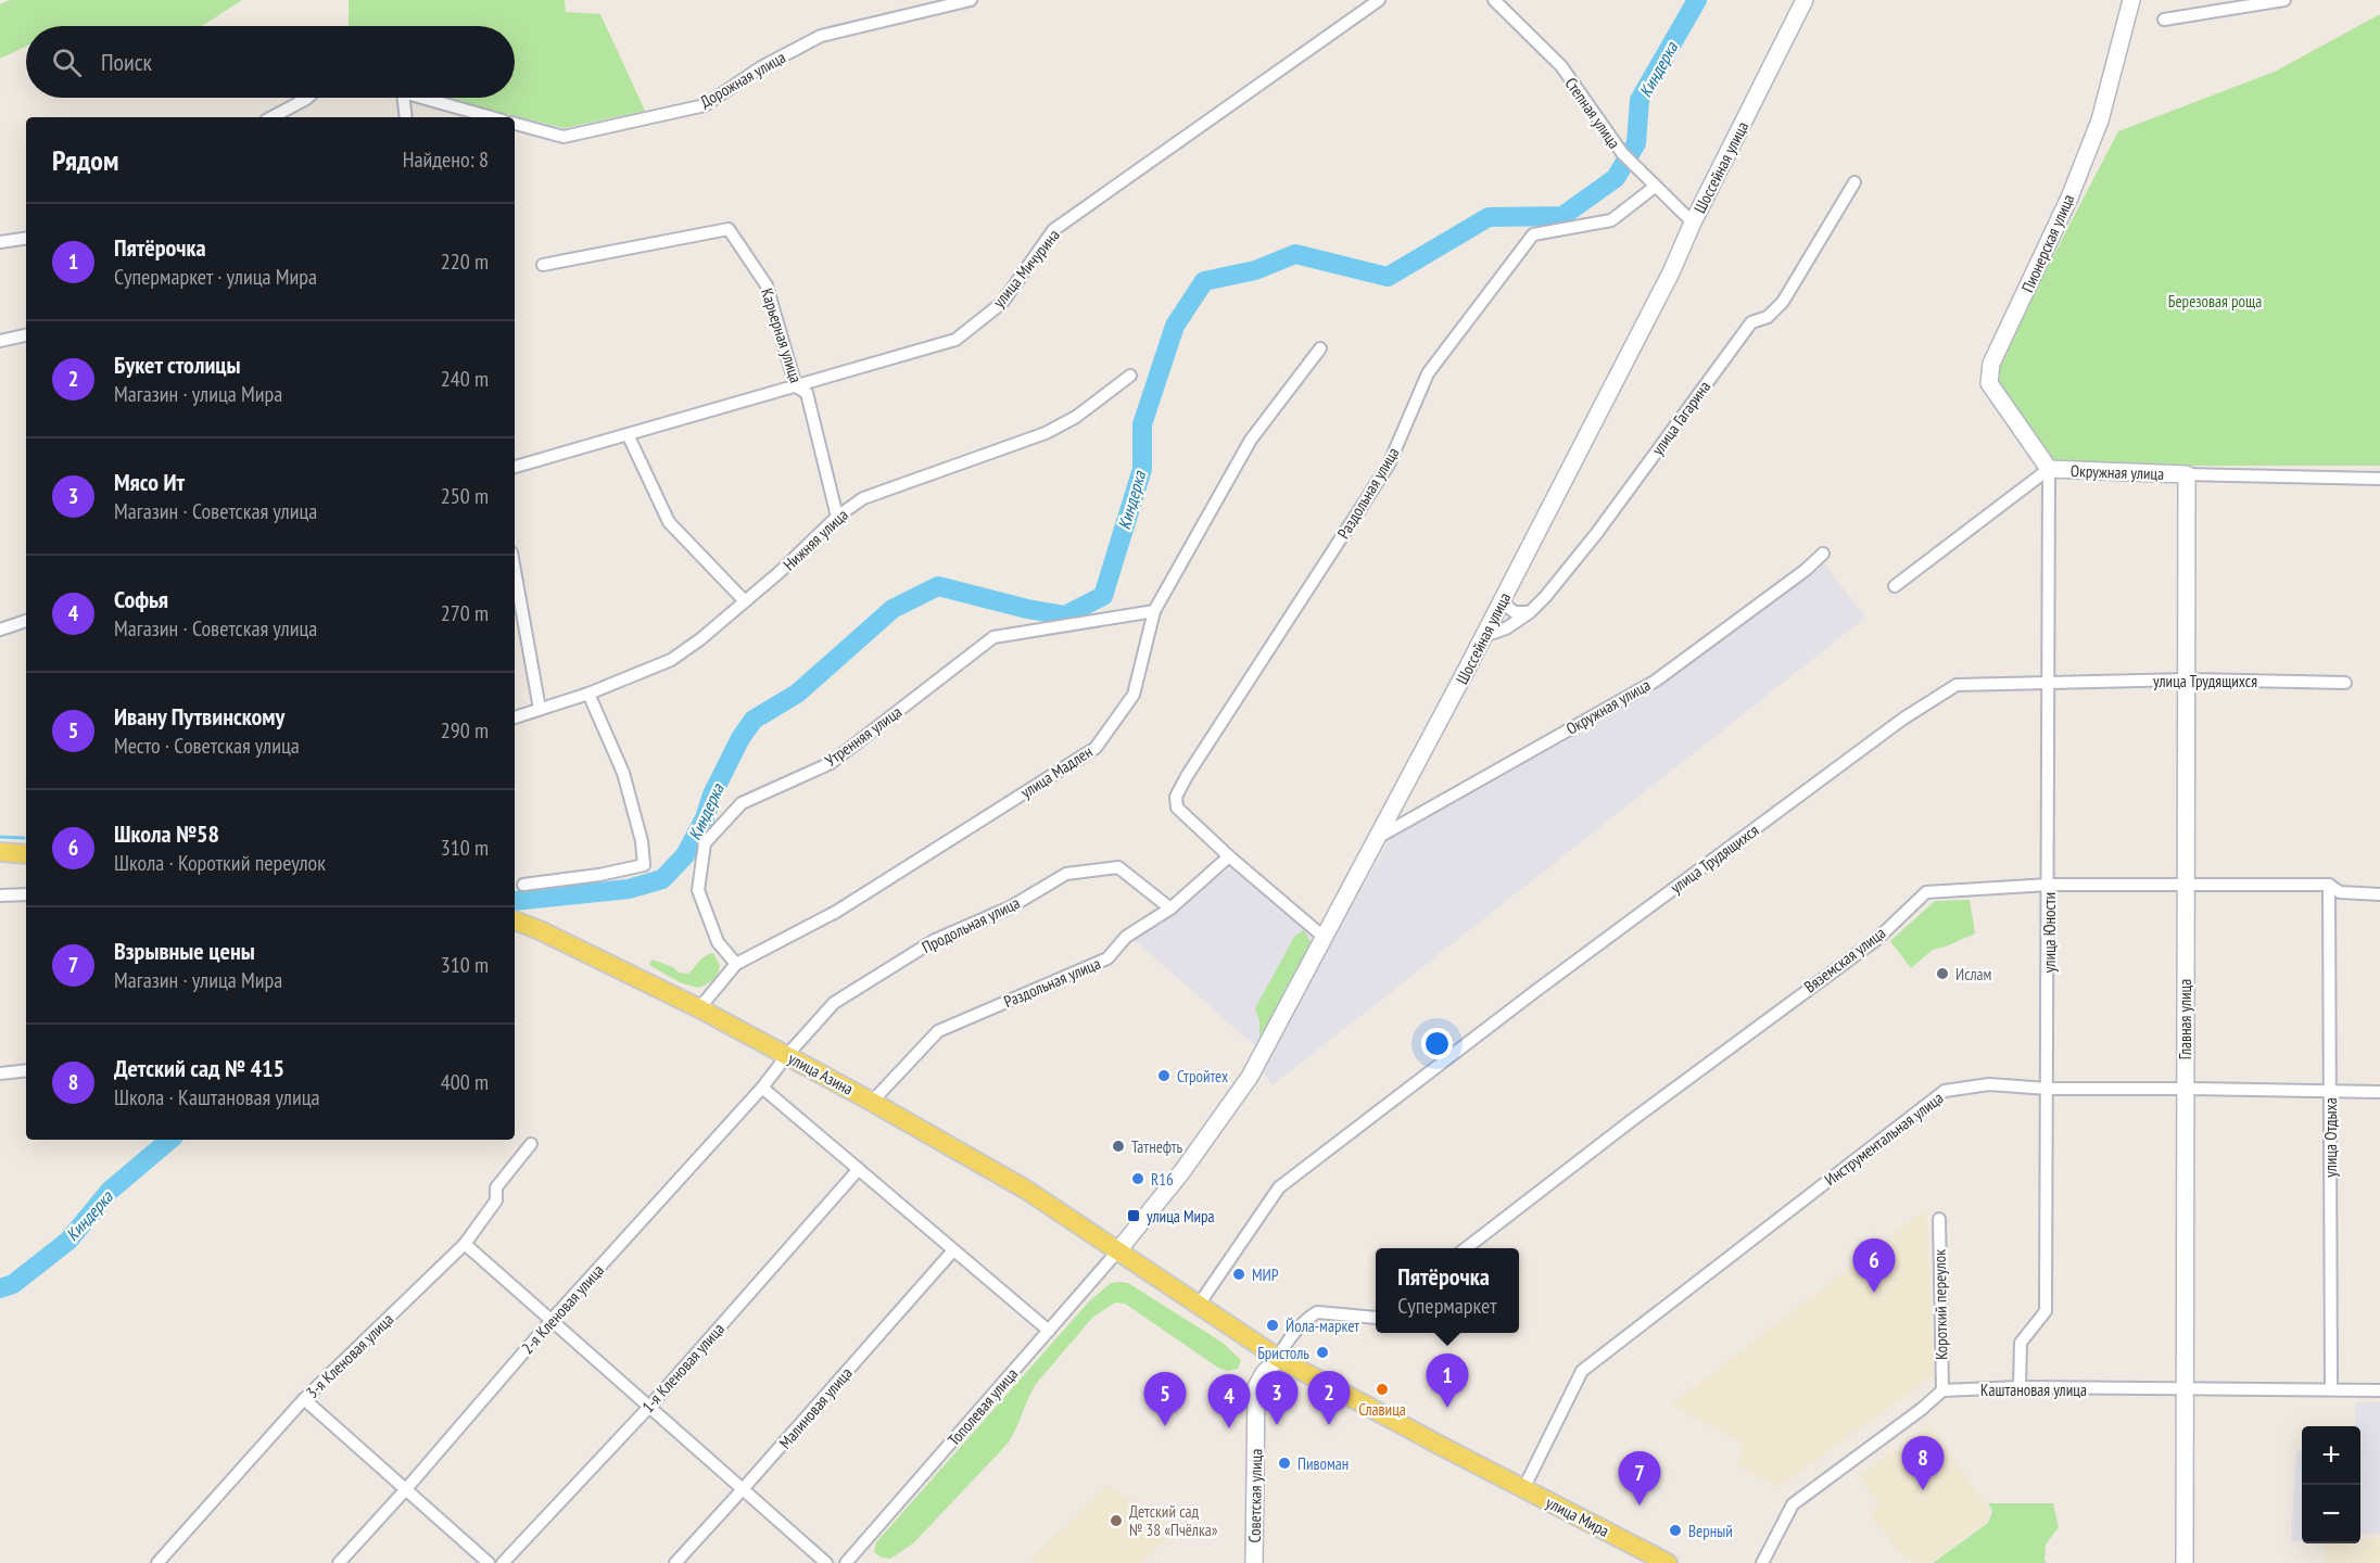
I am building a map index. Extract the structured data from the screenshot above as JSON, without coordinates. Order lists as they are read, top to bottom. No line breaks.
{"streets":{"main road":["улица Азина","улица Мира"],"street":["Дорожная улица","Степная улица","Шоссейная улица","Пионерская улица","улица Мичурина","Карьерная улица","улица Гагарина","Окружная улица","Раздольная улица","Нижняя улица","улица Трудящихся","Утренняя улица","улица Мадлен","Продольная улица","улица Юности","Вяземская улица","Главная улица","улица Отдыха","Инструментальная улица","Короткий переулок","2-я Кленовая улица","3-я Кленовая улица","1-я Кленовая улица","Каштановая улица","Тополевая улица","Малиновая улица","Советская улица"]},"crossings":[["Степная улица","Шоссейная улица"],["Степная улица","Раздольная улица"],["Шоссейная улица","улица Гагарина"],["Шоссейная улица","Окружная улица"],["Шоссейная улица","Раздольная улица"],["Шоссейная улица","улица Азина"],["Шоссейная улица","Тополевая улица"],["Шоссейная улица","улица Мира"],["Пионерская улица","Окружная улица"],["Пионерская улица","улица Юности"],["улица Мичурина","Карьерная улица"],["Карьерная улица","Нижняя улица"],["Окружная улица","улица Юности"],["Окружная улица","Главная улица"],["Раздольная улица","Продольная улица"],["Раздольная улица","улица Азина"],["улица Трудящихся","улица Юности"],["улица Трудящихся","Главная улица"],["улица Трудящихся","улица Мира"],["Утренняя улица","улица Мадлен"],["улица Мадлен","улица Азина"],["Продольная улица","улица Азина"],["Продольная улица","2-я Кленовая улица"],["улица Юности","Вяземская улица"],["улица Юности","Инструментальная улица"],["улица Юности","Каштановая улица"],["Вяземская улица","Главная улица"],["Вяземская улица","улица Отдыха"],["Главная улица","Инструментальная улица"],["Главная улица","Каштановая улица"],["улица Азина","2-я Кленовая улица"],["улица Азина","Тополевая улица"],["улица Азина","улица Мира"],["улица Отдыха","Инструментальная улица"],["улица Отдыха","Каштановая улица"],["Инструментальная улица","улица Мира"],["Короткий переулок","Каштановая улица"],["Тополевая улица","улица Мира"],["Советская улица","улица Мира"]],"water":["Киндерка"],"parks":["Березовая роща"],"places":{"other":["Ислам","Стройтех","Татнефть","R16","МИР","Йола-маркет","Бристоль","Славица","Пивоман","Детский сад № 38 «Пчёлка»","Верный"],"transit":["улица Мира"]},"page":{"search":"Поиск","heading":["Рядом","Найдено: 8"],"list":[{"mark":"1","name":"Пятёрочка","note":"Супермаркет · улица Мира","value":"220 m"},{"mark":"2","name":"Букет столицы","note":"Магазин · улица Мира","value":"240 m"},{"mark":"3","name":"Мясо Ит","note":"Магазин · Советская улица","value":"250 m"},{"mark":"4","name":"Софья","note":"Магазин · Советская улица","value":"270 m"},{"mark":"5","name":"Ивану Путвинскому","note":"Место · Советская улица","value":"290 m"},{"mark":"6","name":"Школа №58","note":"Школа · Короткий переулок","value":"310 m"},{"mark":"7","name":"Взрывные цены","note":"Магазин · улица Мира","value":"310 m"},{"mark":"8","name":"Детский сад № 415","note":"Школа · Каштановая улица","value":"400 m"}],"pins":["6","1","2","3","5","4","8","7"],"popup":["Пятёрочка","Супермаркет"],"map_buttons":["+","−"]}}
